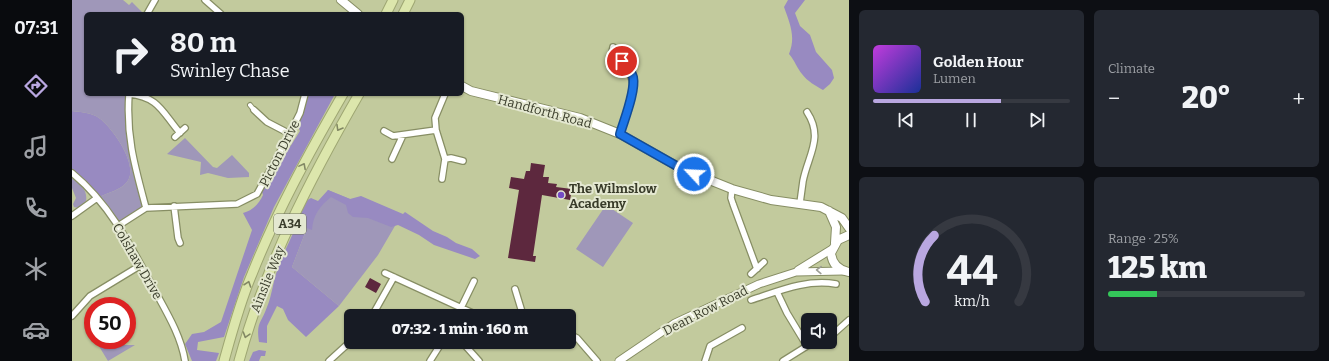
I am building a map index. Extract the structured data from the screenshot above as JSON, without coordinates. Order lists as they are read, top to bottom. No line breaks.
{"streets":{"highway":["A34","Ainslie Way"],"main road":["Handforth Road"],"street":["Picton Drive","Colshaw Drive","Dean Row Road"]},"crossings":[["Picton Drive","Colshaw Drive"]],"places":["The Wilmslow Academy"],"page":{"tabs":"07:31","tile":["Climate",["Range · 25%","125 km"]],"turn":["80 m","Swinley Chase"],"song":["Golden Hour","Lumen"],"heat":["−","20°","+"],"limit":"50","trip":"07:32 · 1 min · 160 m","gauge":["44","km/h"]}}
